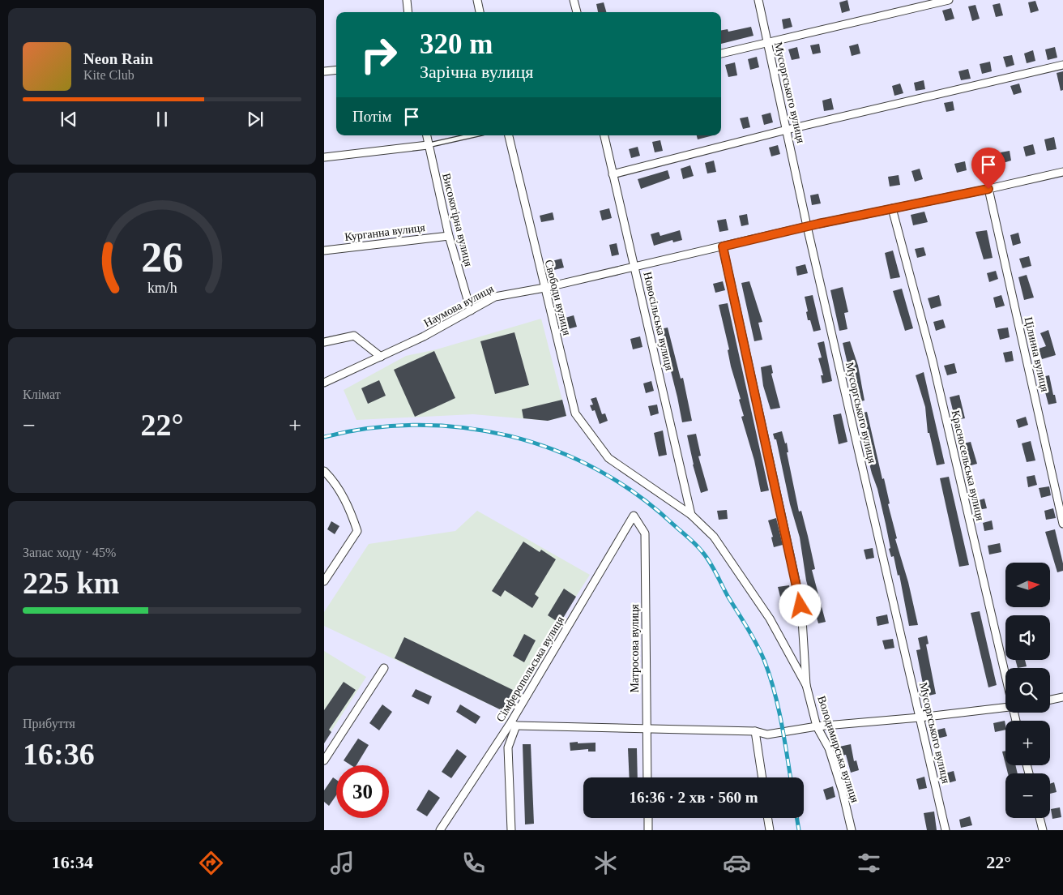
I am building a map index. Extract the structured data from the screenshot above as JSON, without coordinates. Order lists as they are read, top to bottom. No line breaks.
{"streets":{"street":["Мусоргського вулиця","Високогірна вулиця","Курганна вулиця","Свободи вулиця","Наумова вулиця","Новосільська вулиця","Цілинна вулиця","Красносельська вулиця","Матросова вулиця","Сімферопольська вулиця","Володимирська вулиця"]},"crossings":[["Мусоргського вулиця","Наумова вулиця"],["Високогірна вулиця","Курганна вулиця"],["Високогірна вулиця","Наумова вулиця"],["Свободи вулиця","Наумова вулиця"],["Свободи вулиця","Новосільська вулиця"],["Свободи вулиця","Володимирська вулиця"],["Наумова вулиця","Новосільська вулиця"],["Наумова вулиця","Цілинна вулиця"],["Наумова вулиця","Красносельська вулиця"],["Наумова вулиця","Володимирська вулиця"],["Матросова вулиця","Сімферопольська вулиця"]],"north":"right","page":{"turn":["320 m","Зарічна вулиця"],"song":["Neon Rain","Kite Club"],"then":"Потім","tile":["Клімат",["Запас ходу · 45%","225 km"],["Прибуття","16:36"]],"heat":["−","22°","+"],"map_buttons":["+","−"],"limit":"30","trip":"16:36 · 2 хв · 560 m","tabs":["16:34","22°"],"gauge":["26","km/h"]}}
